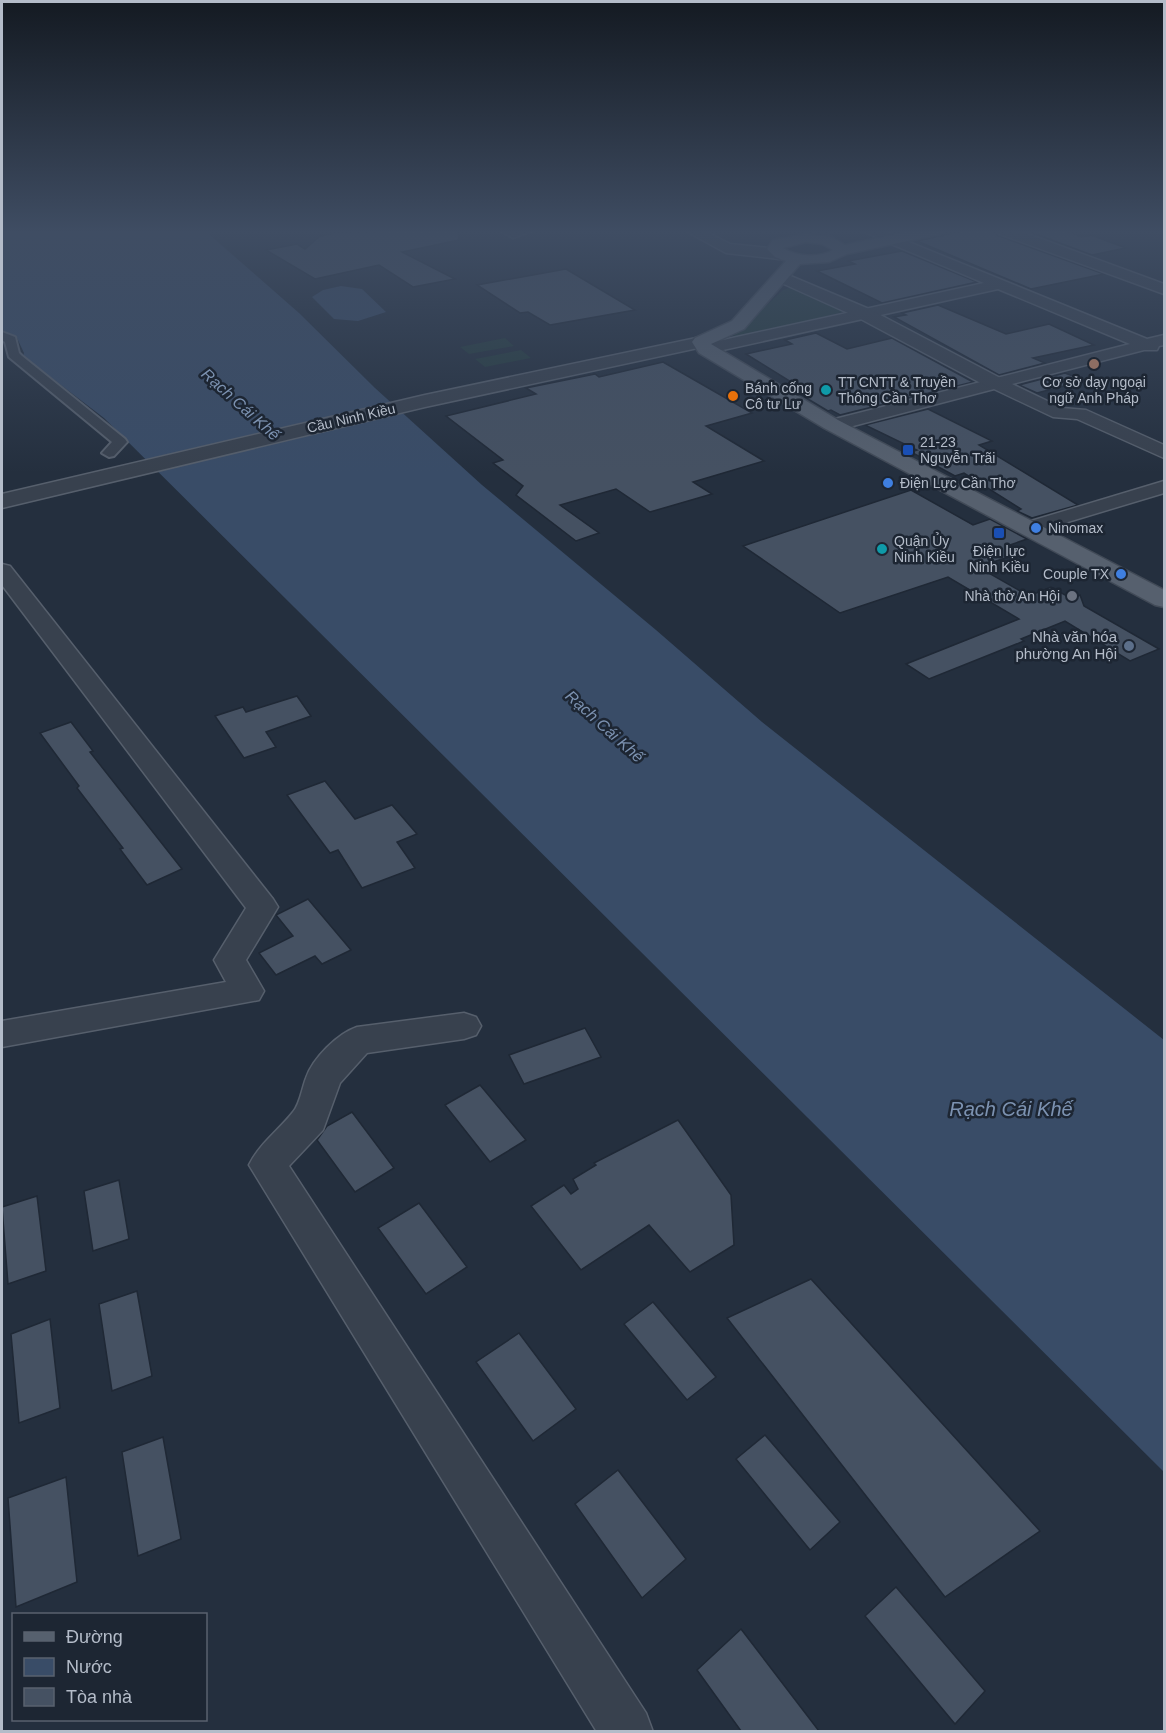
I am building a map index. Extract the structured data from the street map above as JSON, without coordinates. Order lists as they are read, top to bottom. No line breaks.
{"streets":{"street":["Cầu Ninh Kiều"]},"water":["Rạch Cái Khế"],"places":{"other":["Cơ sở dạy ngoại ngữ Anh Pháp","TT CNTT & Truyền Thông Cần Thơ","Bánh cống Cô tư Lư","Điện Lực Cần Thơ","Ninomax","Quận Ủy Ninh Kiều","Couple TX","Nhà thờ An Hội","Nhà văn hóa phường An Hội"],"transit":["21-23 Nguyễn Trãi","Điện lực Ninh Kiều"]},"legend":["Đường","Nước","Tòa nhà"]}
